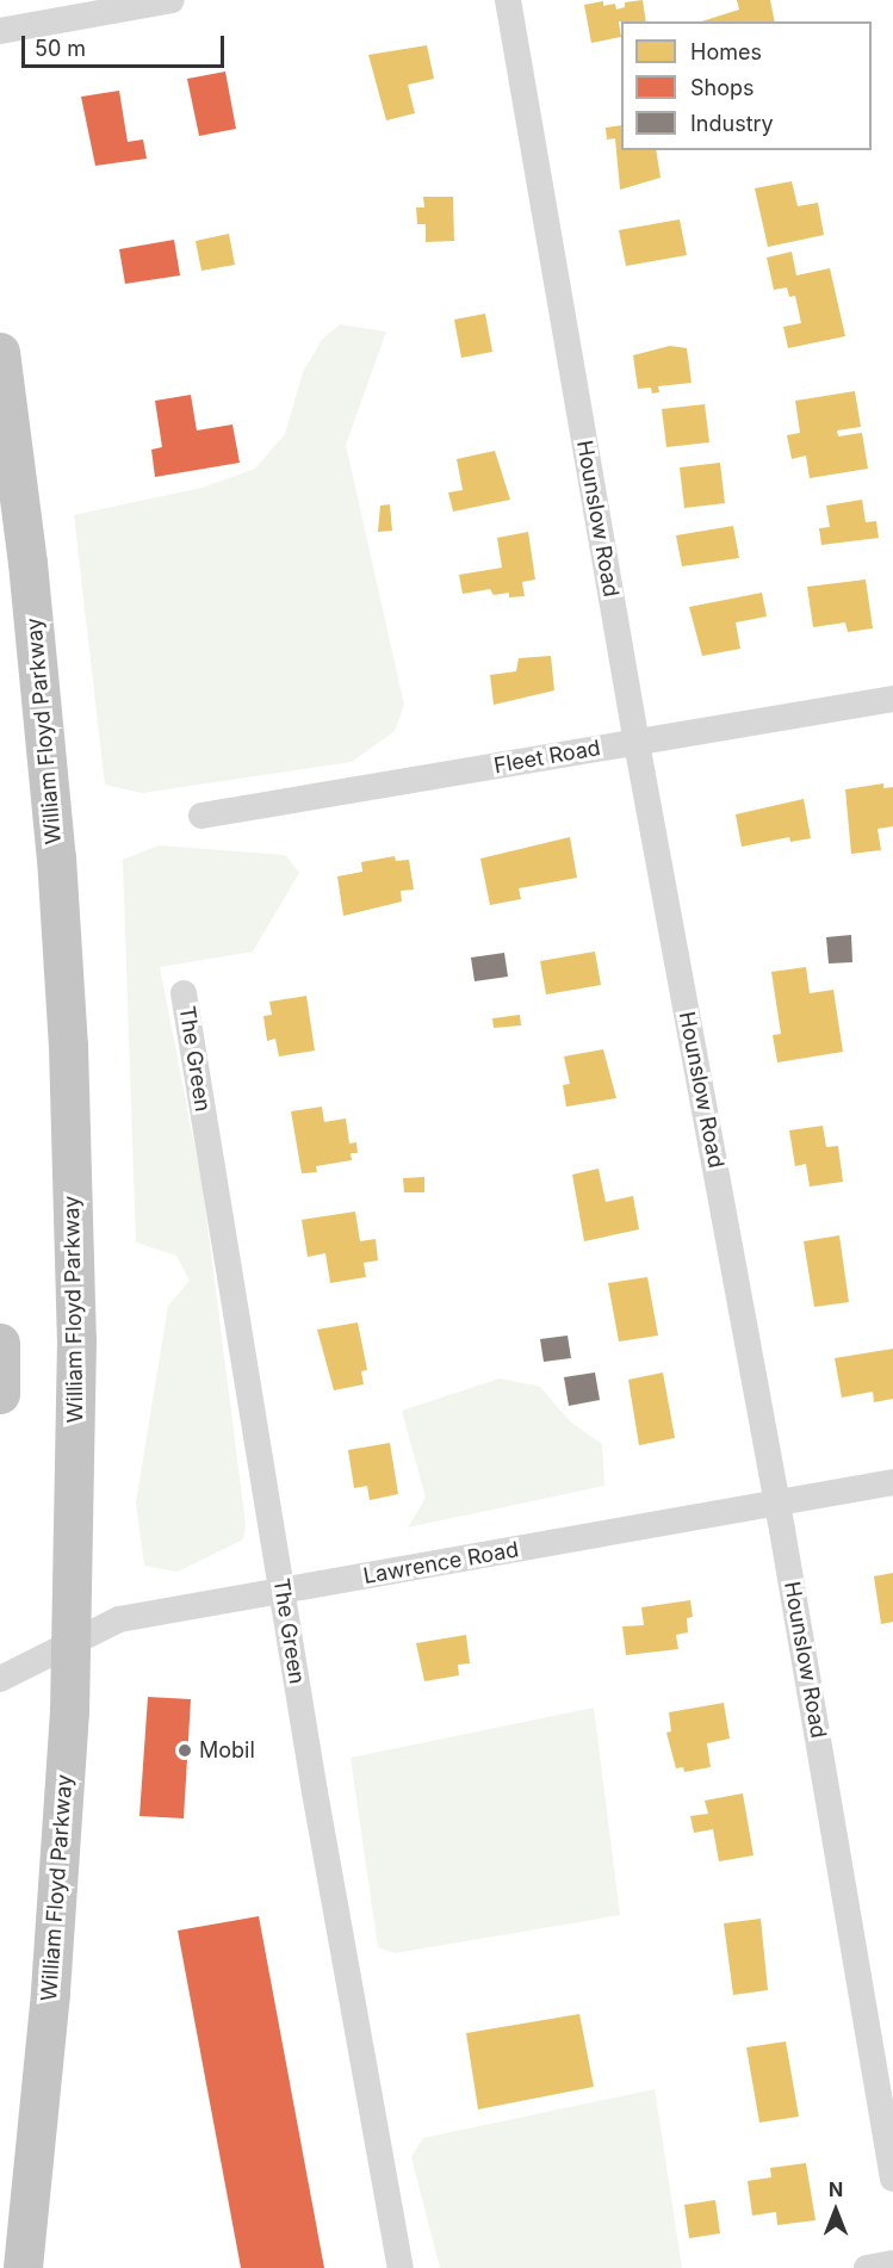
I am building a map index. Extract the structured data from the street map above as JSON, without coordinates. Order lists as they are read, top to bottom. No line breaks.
{"streets":{"highway":["William Floyd Parkway"],"street":["Hounslow Road","Fleet Road","The Green","Lawrence Road"]},"crossings":[["Hounslow Road","Fleet Road"],["Hounslow Road","Lawrence Road"],["William Floyd Parkway","Lawrence Road"],["The Green","Lawrence Road"]],"places":["Mobil"],"legend":["Homes","Shops","Industry"],"scale_bar":"50 m","north":"top"}
